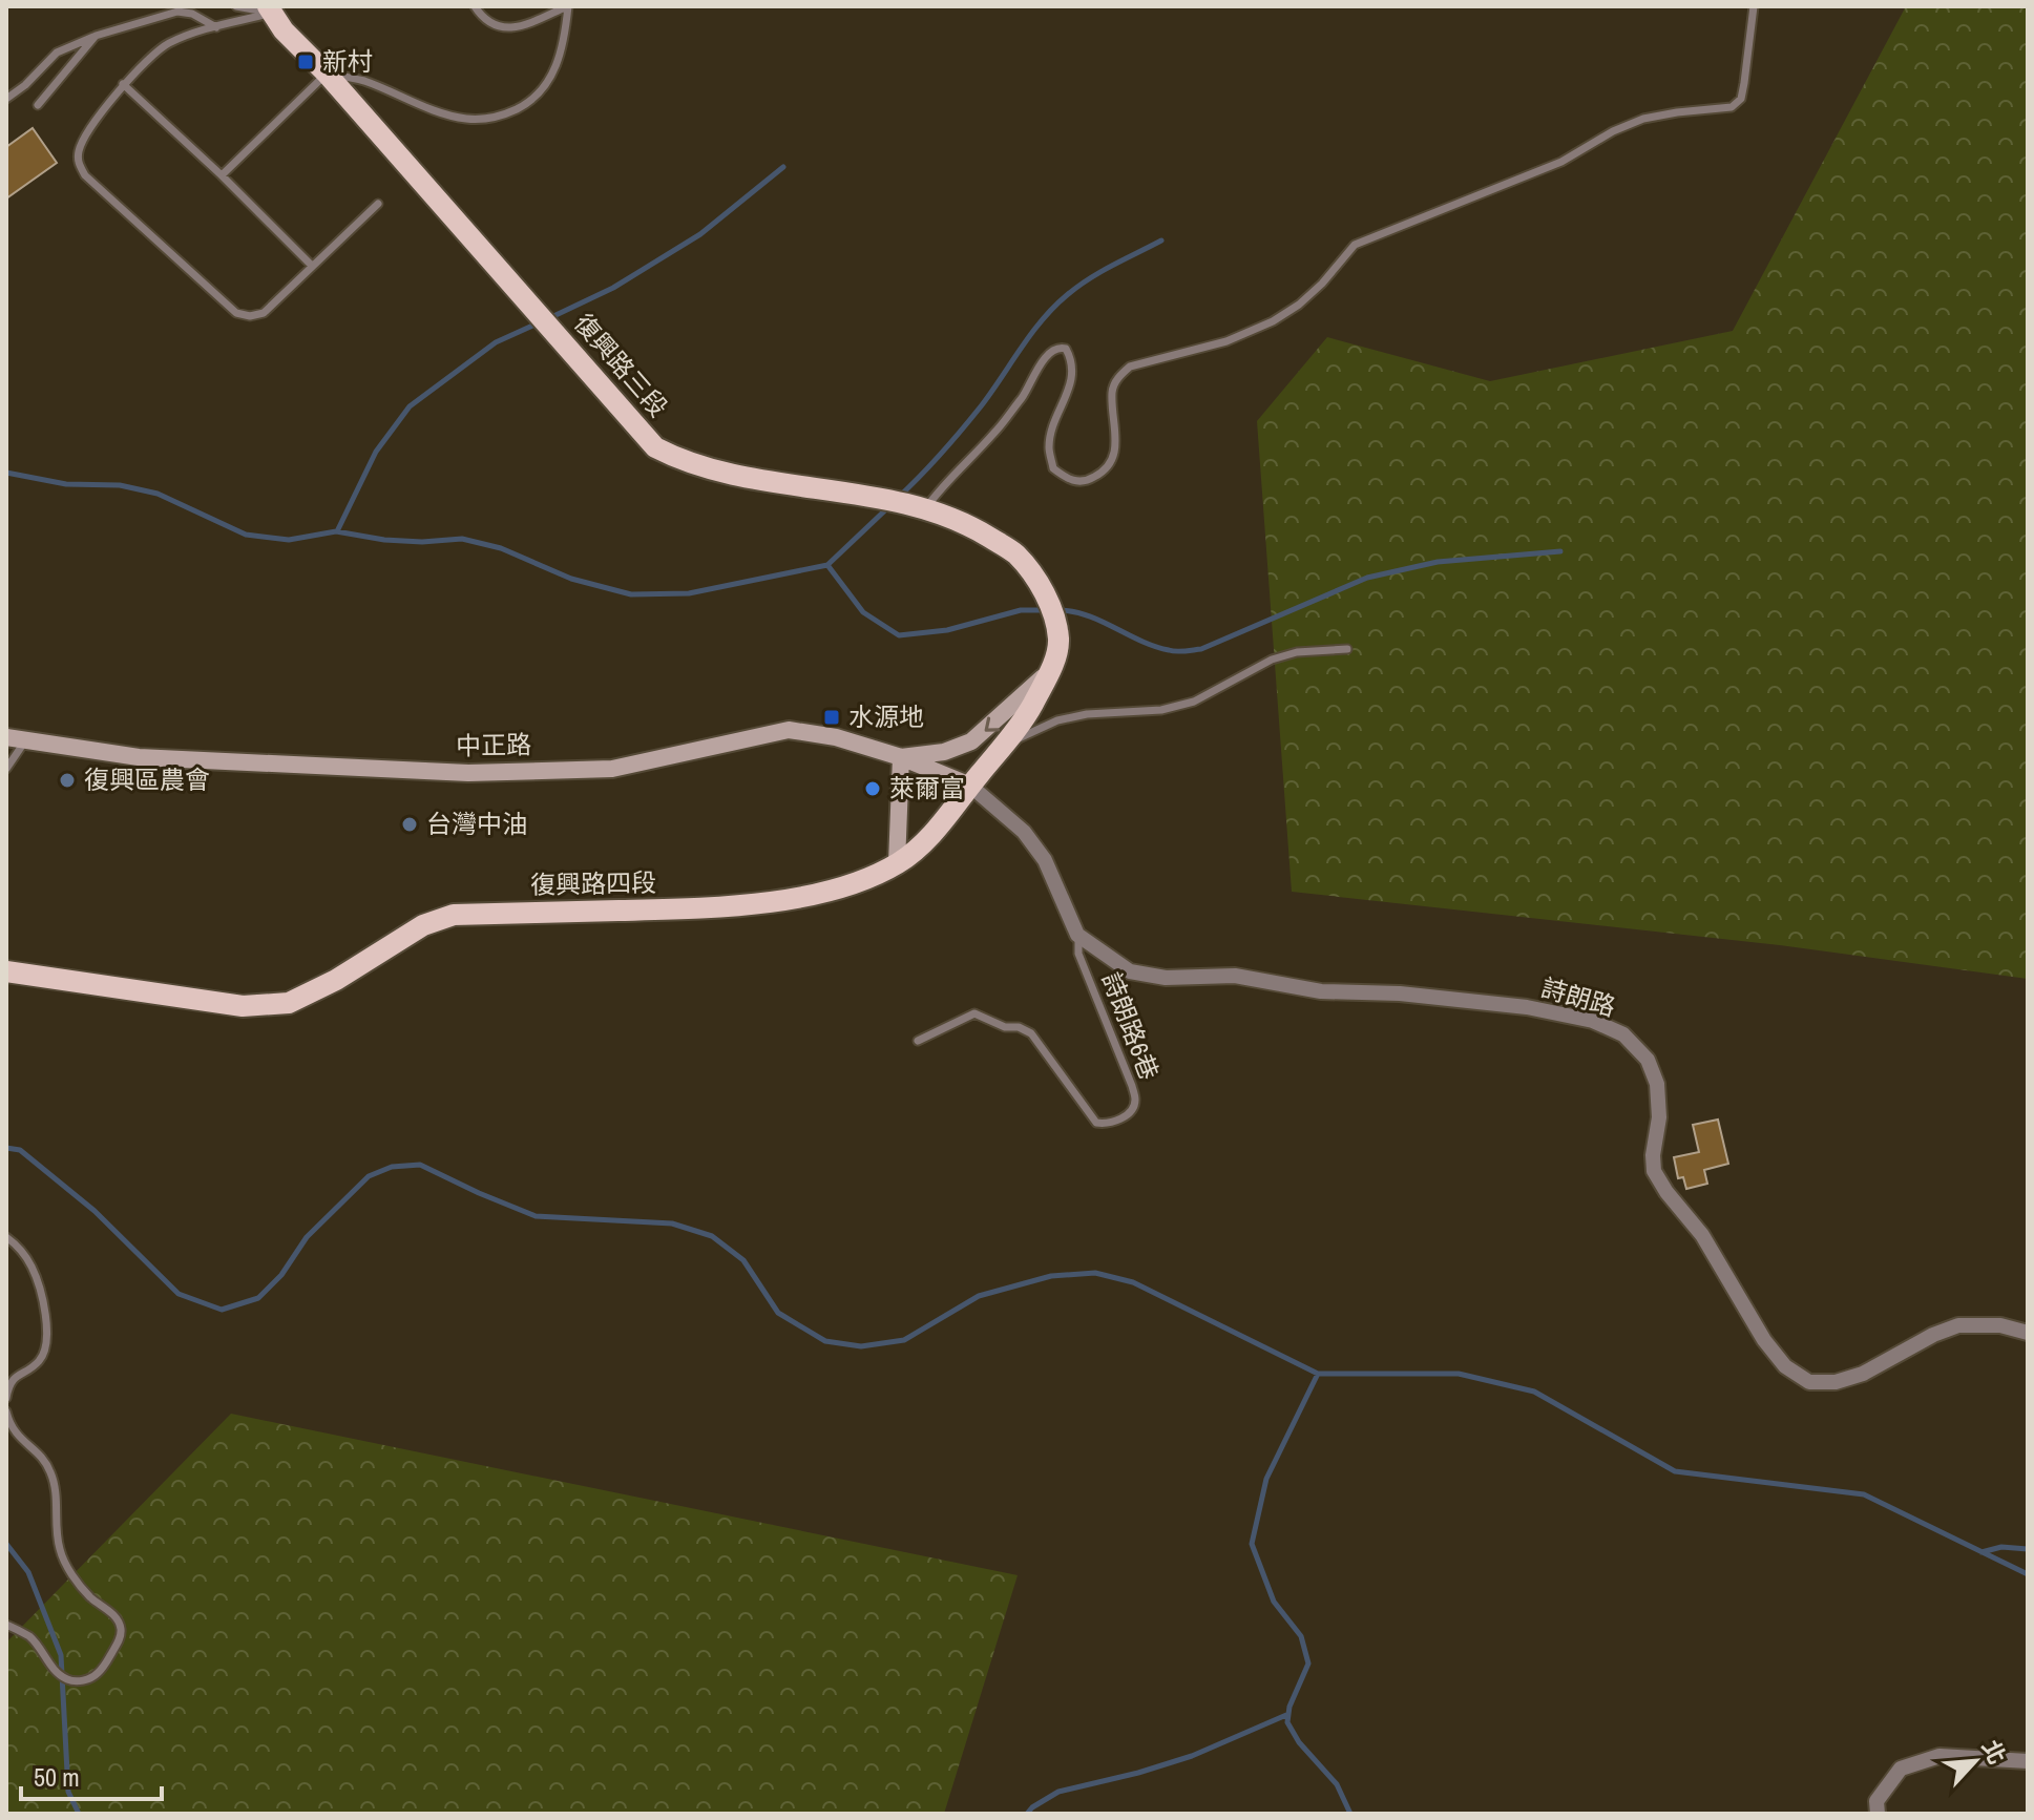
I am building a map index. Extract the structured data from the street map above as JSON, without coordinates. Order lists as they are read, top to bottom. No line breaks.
{"streets":{"main road":["復興路三段","復興路四段"],"street":["中正路","詩朗路"],"lane":["詩朗路6巷"]},"crossings":[["復興路三段","復興路四段"],["中正路","復興路四段"],["詩朗路","詩朗路6巷"]],"places":{"transit":["新村","水源地"],"other":["復興區農會","萊爾富","台灣中油"]},"scale_bar":"50 m","north":"top right"}
